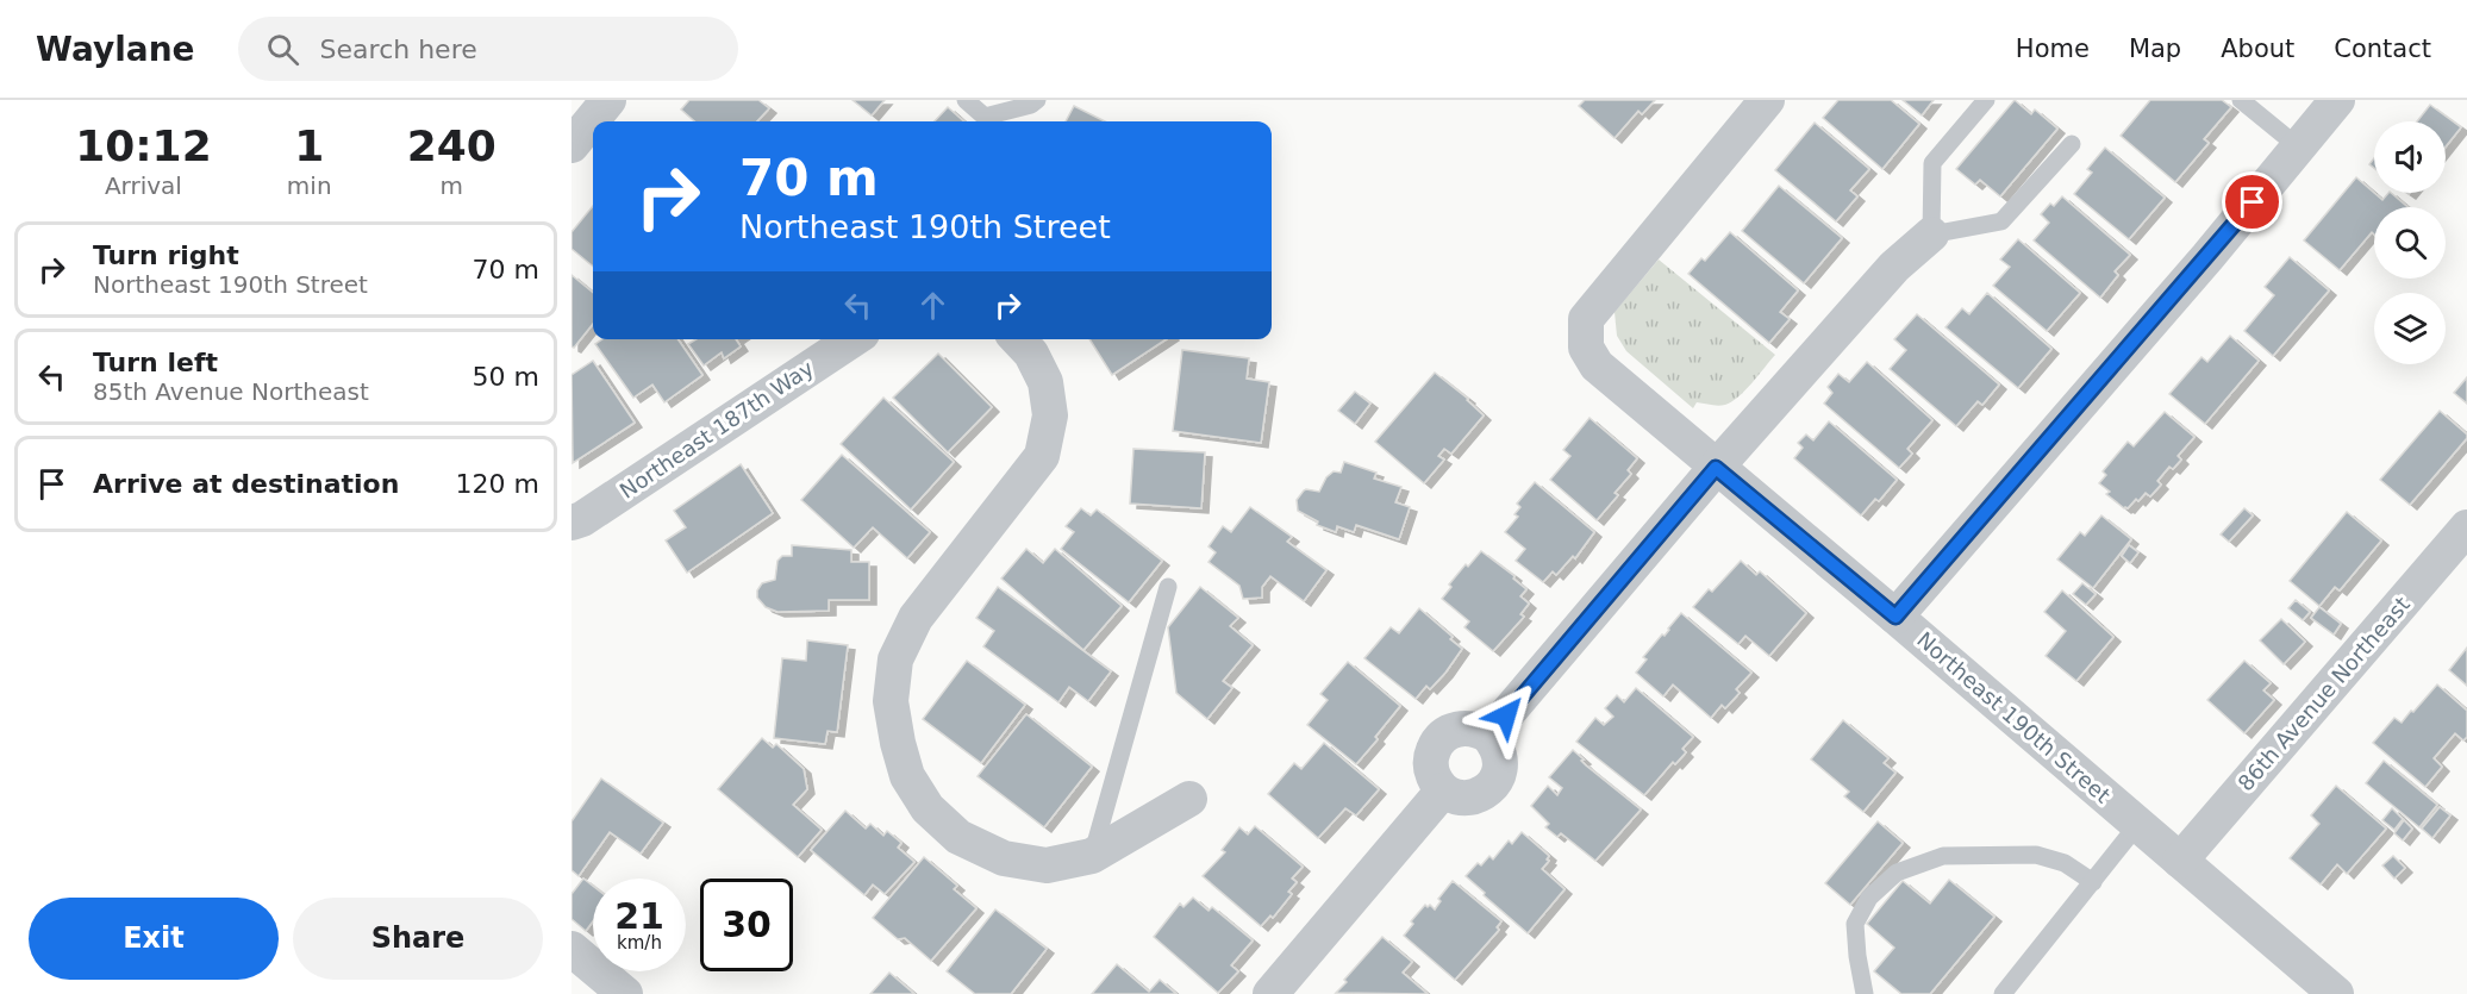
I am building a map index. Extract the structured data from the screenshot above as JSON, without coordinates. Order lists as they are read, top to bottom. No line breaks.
{"streets":{"street":["Northeast 187th Way","86th Avenue Northeast","Northeast 190th Street"]},"crossings":[["86th Avenue Northeast","Northeast 190th Street"]],"page":{"header":"Waylane","search":"Search here","nav":["Home","Map","About","Contact"],"eta":["10:12","Arrival","1","min","240","m"],"turn":["70 m","Northeast 190th Street"],"list":[{"name":"Turn right","note":"Northeast 190th Street","value":"70 m"},{"name":"Turn left","note":"85th Avenue Northeast","value":"50 m"},{"name":"Arrive at destination","value":"120 m"}],"speed":"21 km/h","limit":"30","buttons":["Exit","Share"]}}
